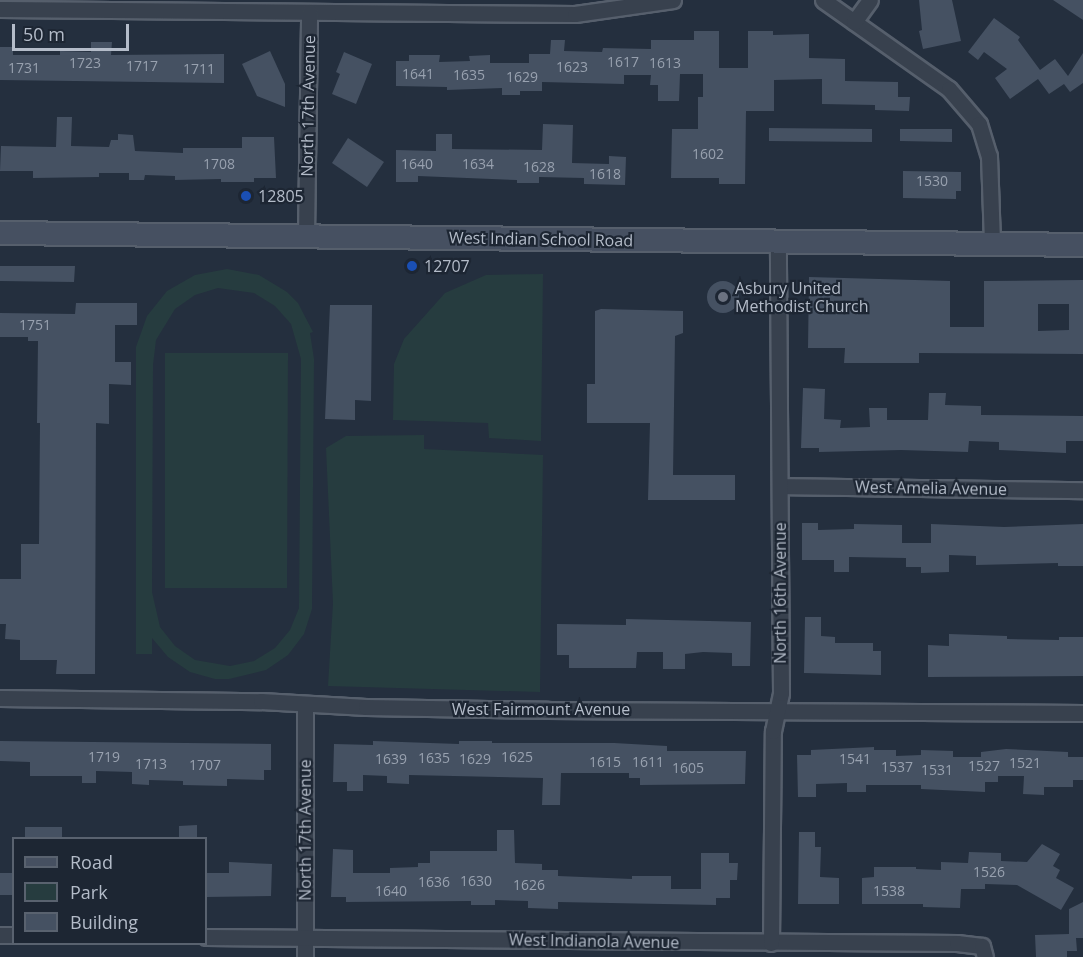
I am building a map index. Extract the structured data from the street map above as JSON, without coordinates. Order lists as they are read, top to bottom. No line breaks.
{"streets":{"main road":["West Indian School Road"],"street":["North 17th Avenue","West Amelia Avenue","North 16th Avenue","West Fairmount Avenue","West Indianola Avenue"]},"crossings":[["North 17th Avenue","West Indian School Road"],["North 17th Avenue","West Fairmount Avenue"],["North 17th Avenue","West Indianola Avenue"],["West Indian School Road","North 16th Avenue"],["West Amelia Avenue","North 16th Avenue"],["North 16th Avenue","West Fairmount Avenue"],["North 16th Avenue","West Indianola Avenue"]],"places":["12805","12707","Asbury United Methodist Church"],"house_numbers":["1617","1723","1613","1717","1623","1731","1711","1641","1635","1629","1602","1708","1640","1634","1628","1618","1530","1751","1719","1625","1635","1639","1629","1541","1615","1611","1521","1713","1707","1527","1537","1605","1531","1526","1630","1636","1626","1640","1538"],"legend":["Road","Park","Building"],"scale_bar":"50 m"}
